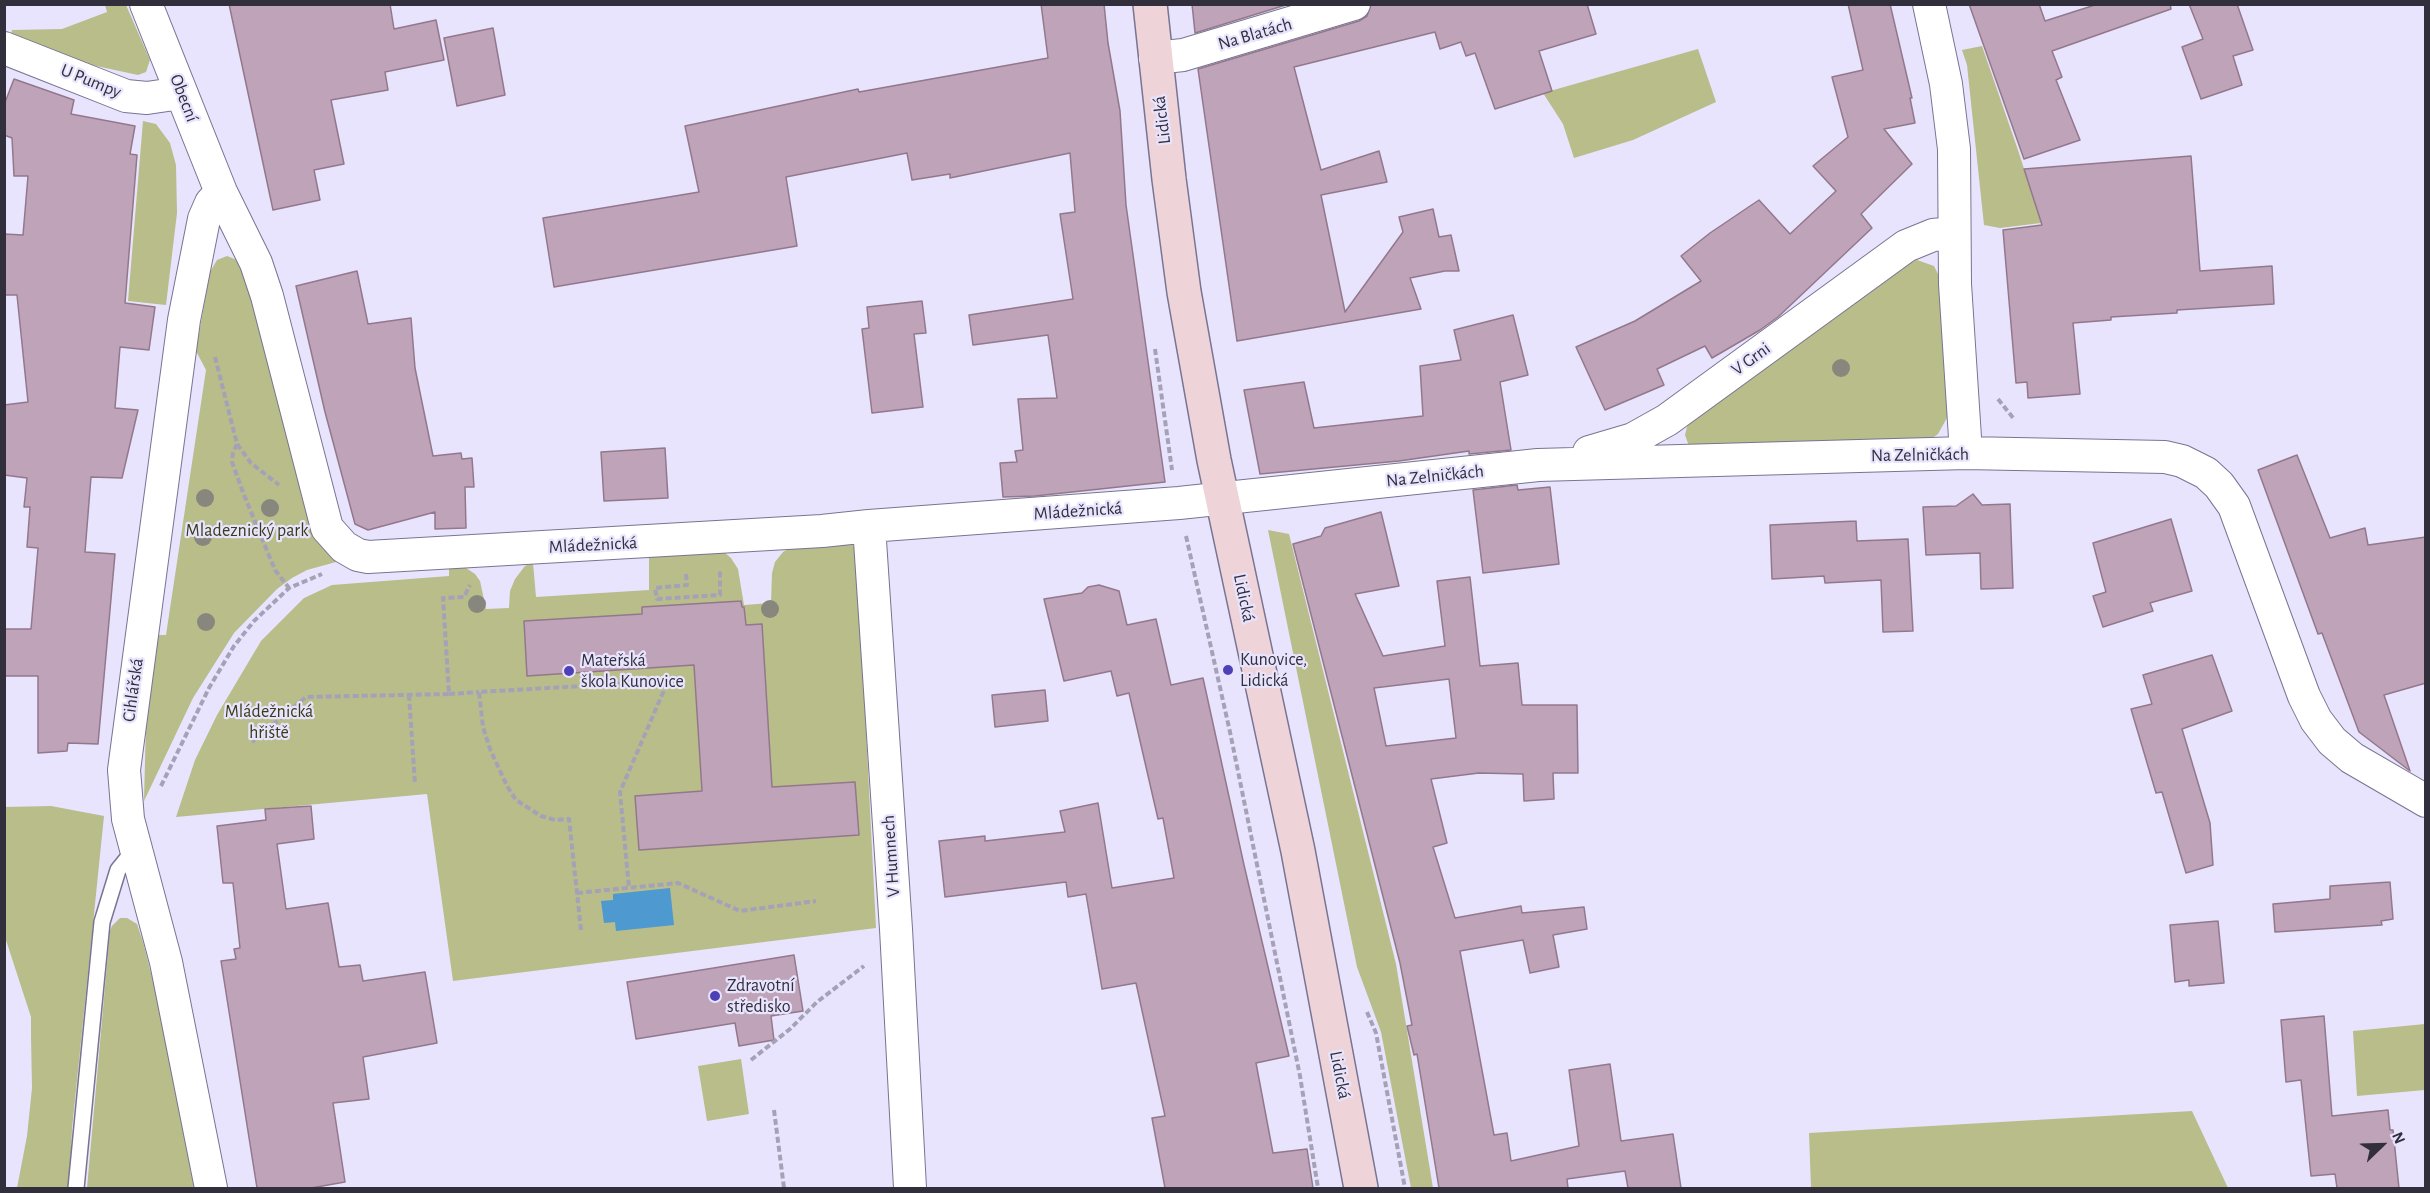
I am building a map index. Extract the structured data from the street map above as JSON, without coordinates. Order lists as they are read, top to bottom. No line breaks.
{"streets":{"main road":["Lidická"],"street":["Na Blatách","U Pumpy","Obecní","V Grni","Na Zelničkách","Mládežnická","Cihlářská","V Humnech"]},"crossings":[["Na Blatách","Lidická"],["U Pumpy","Obecní"],["Obecní","Mládežnická"],["Obecní","Cihlářská"],["Lidická","Na Zelničkách"],["Lidická","Mládežnická"],["V Grni","Na Zelničkách"],["Na Zelničkách","Mládežnická"],["Mládežnická","Cihlářská"],["Mládežnická","V Humnech"]],"parks":["Mladeznický park","Mládežnická hřiště"],"places":["Kunovice, Lidická","Mateřská škola Kunovice","Zdravotní středisko"],"north":"top right"}
